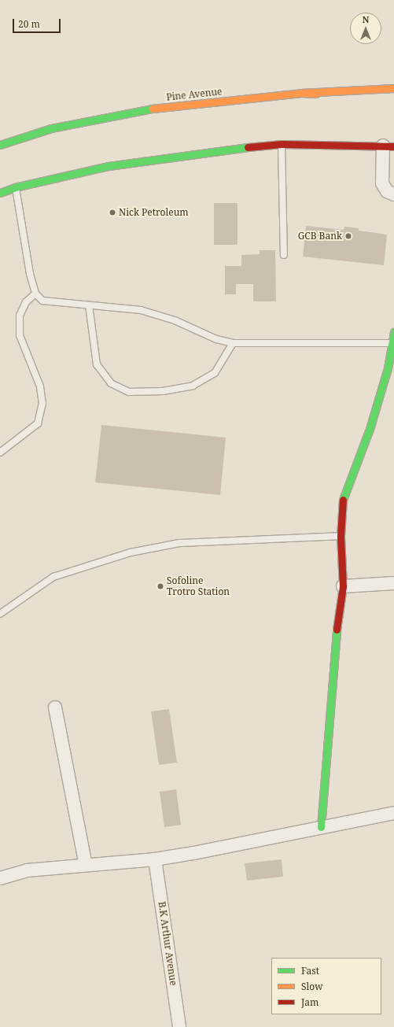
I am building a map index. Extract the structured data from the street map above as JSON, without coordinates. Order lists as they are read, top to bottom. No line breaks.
{"streets":{"main road":["Pine Avenue"],"street":["B.K Arthur Avenue"]},"places":["Nick Petroleum","GCB Bank","Sofoline Trotro Station"],"legend":["Fast","Slow","Jam"],"scale_bar":"20 m","north":"top"}
